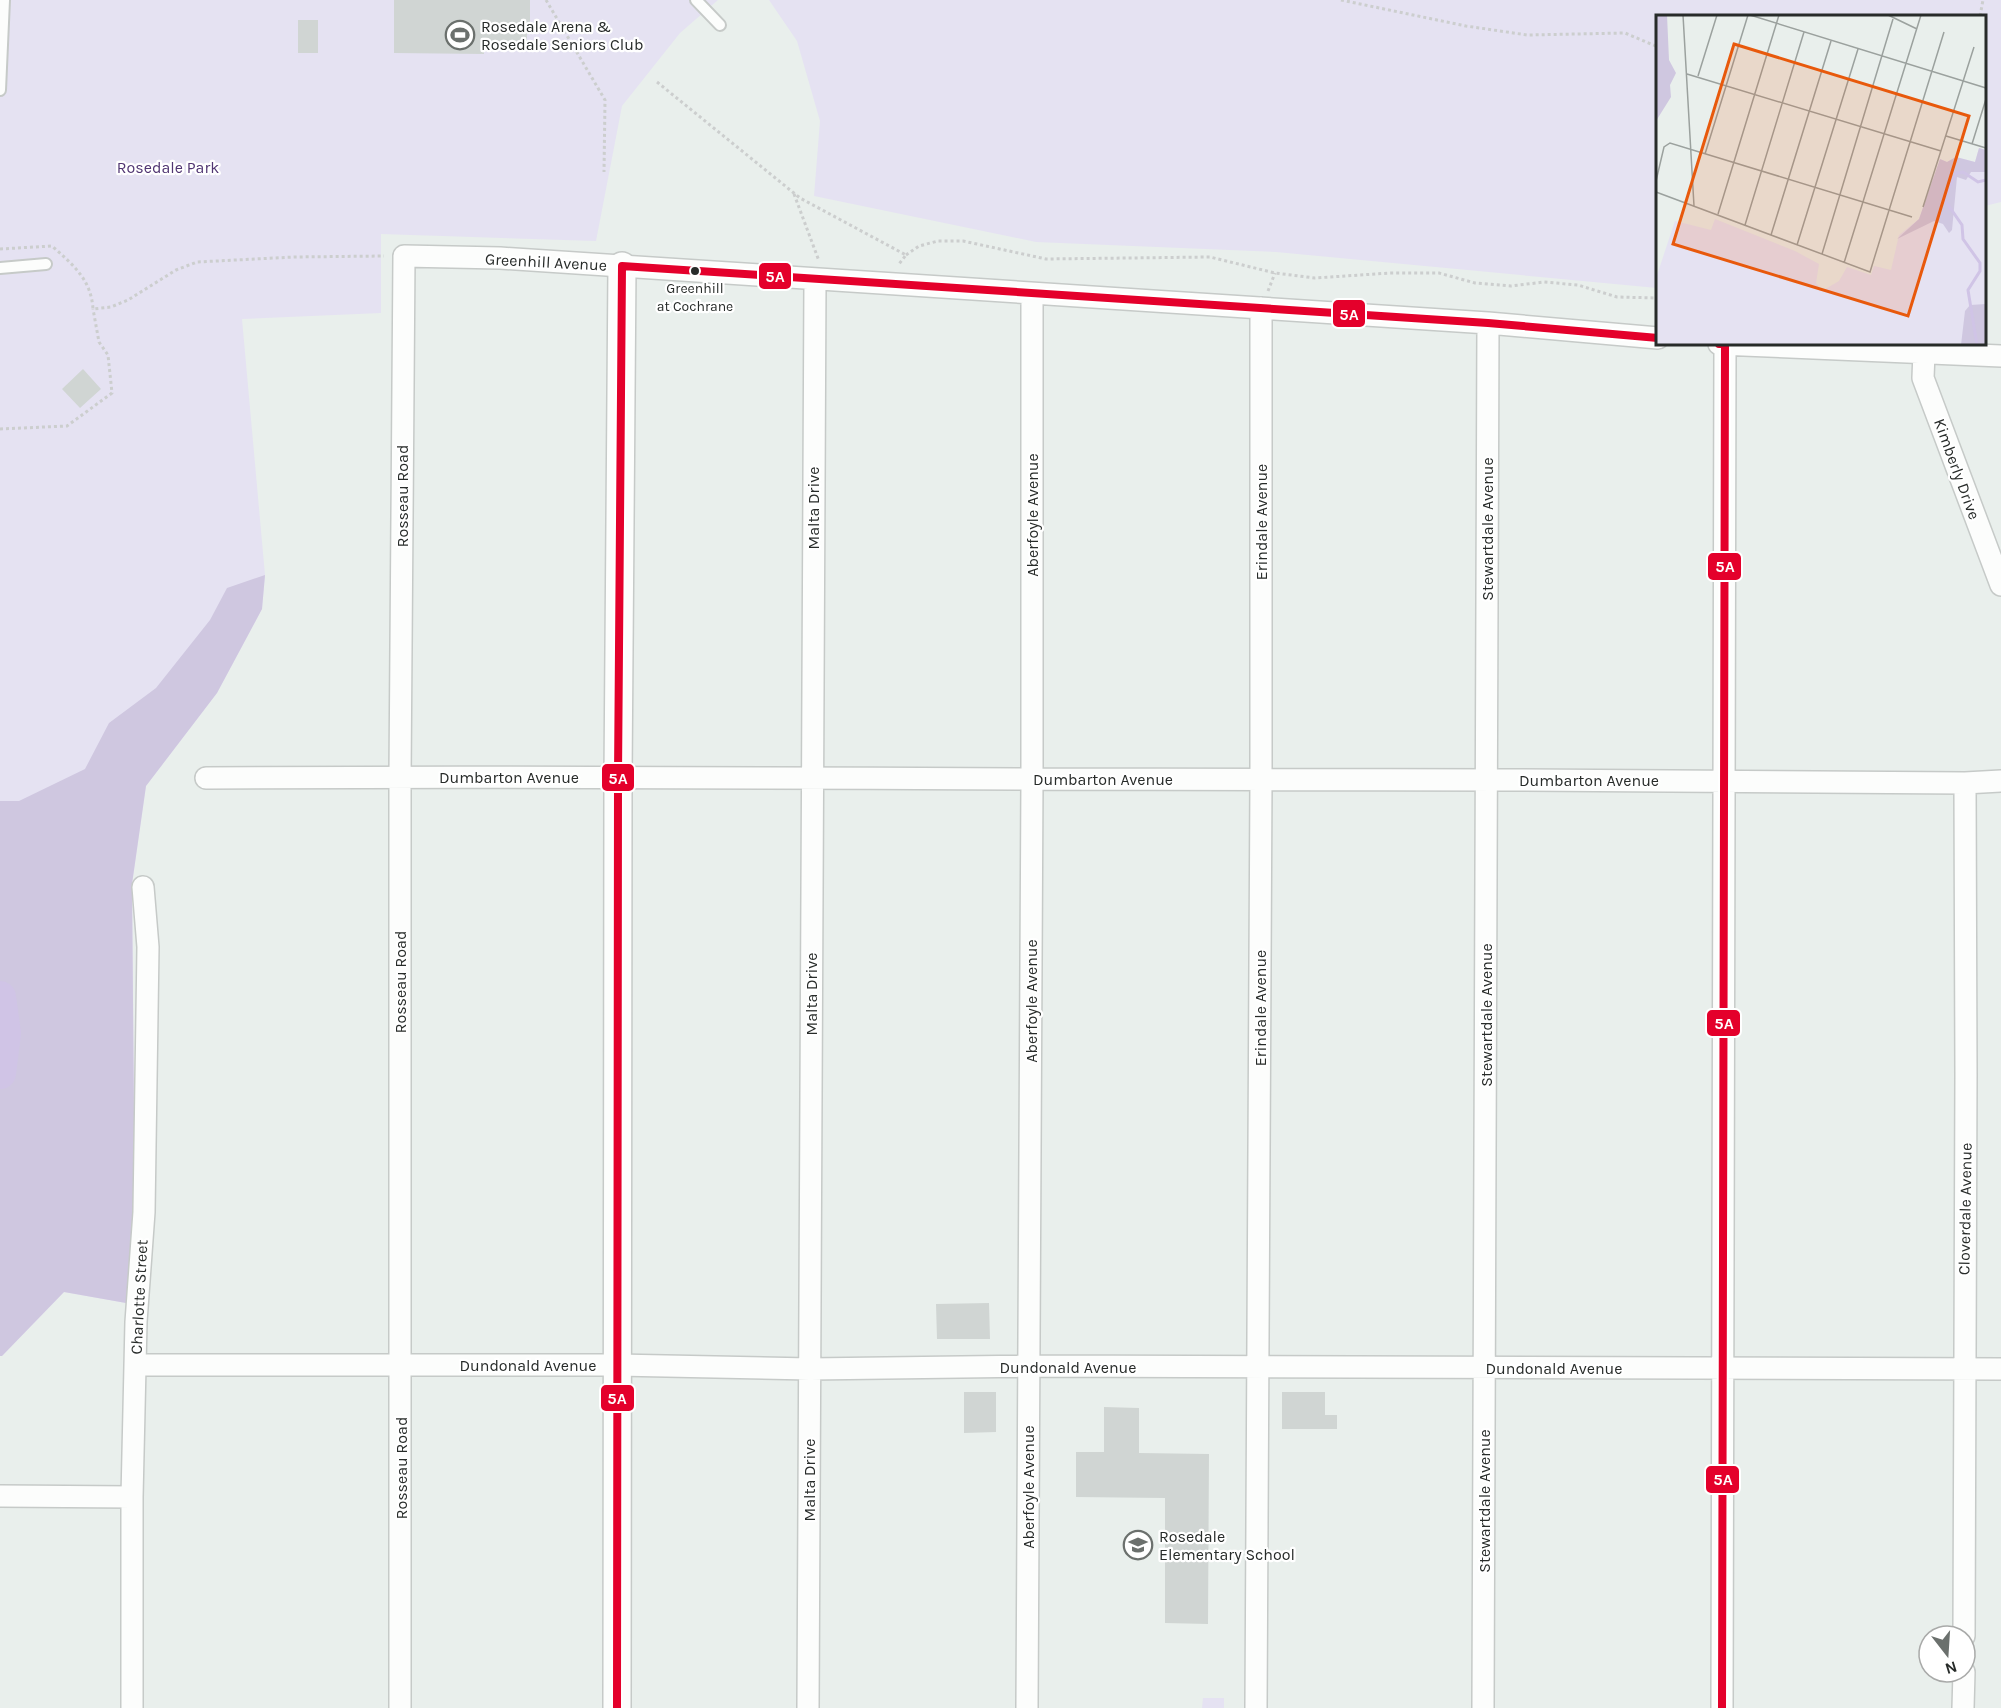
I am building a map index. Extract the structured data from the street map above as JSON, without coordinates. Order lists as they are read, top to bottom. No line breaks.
{"streets":{"street":["Greenhill Avenue","Kimberly Drive","Rosseau Road","Malta Drive","Aberfoyle Avenue","Erindale Avenue","Stewartdale Avenue","Dumbarton Avenue","Cloverdale Avenue","Charlotte Street","Dundonald Avenue"]},"crossings":[["Greenhill Avenue","Rosseau Road"],["Greenhill Avenue","Malta Drive"],["Greenhill Avenue","Aberfoyle Avenue"],["Greenhill Avenue","Erindale Avenue"],["Greenhill Avenue","Stewartdale Avenue"],["Rosseau Road","Dumbarton Avenue"],["Rosseau Road","Dundonald Avenue"],["Malta Drive","Dumbarton Avenue"],["Malta Drive","Dundonald Avenue"],["Aberfoyle Avenue","Dumbarton Avenue"],["Aberfoyle Avenue","Dundonald Avenue"],["Erindale Avenue","Dumbarton Avenue"],["Erindale Avenue","Dundonald Avenue"],["Stewartdale Avenue","Dumbarton Avenue"],["Stewartdale Avenue","Dundonald Avenue"],["Dumbarton Avenue","Cloverdale Avenue"],["Cloverdale Avenue","Dundonald Avenue"],["Charlotte Street","Dundonald Avenue"]],"parks":["Rosedale Park"],"places":{"sports":["Rosedale Arena & Rosedale Seniors Club"],"other":["Greenhill at Cochrane"],"school or university":["Rosedale Elementary School"]},"lines":["transit line 5A"],"north":"bottom"}
